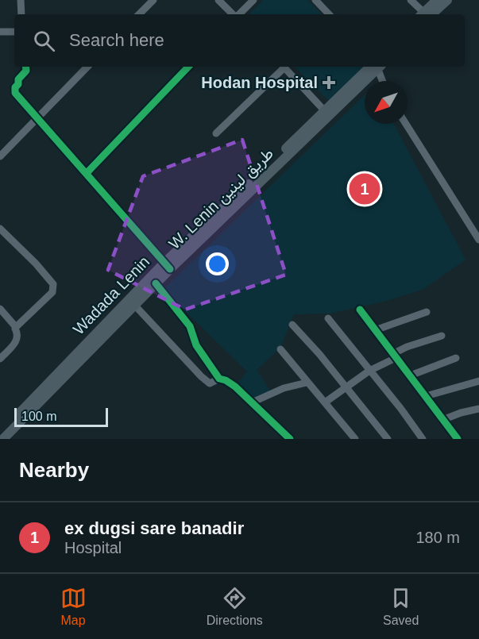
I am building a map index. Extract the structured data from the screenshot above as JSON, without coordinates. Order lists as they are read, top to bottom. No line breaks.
{"streets":{"main road":["W. Lenin طريق لينين","Wadada Lenin"]},"crossings":[["W. Lenin طريق لينين","Wadada Lenin"]],"places":{"health":["Hodan Hospital"]},"scale_bar":"100 m","north":"bottom left","page":{"search":"Search here","pins":"1","scale":"100 m","heading":"Nearby","list":[{"mark":"1","name":"ex dugsi sare banadir","note":"Hospital","value":"180 m"}],"nav":["Map","Directions","Saved"]}}
